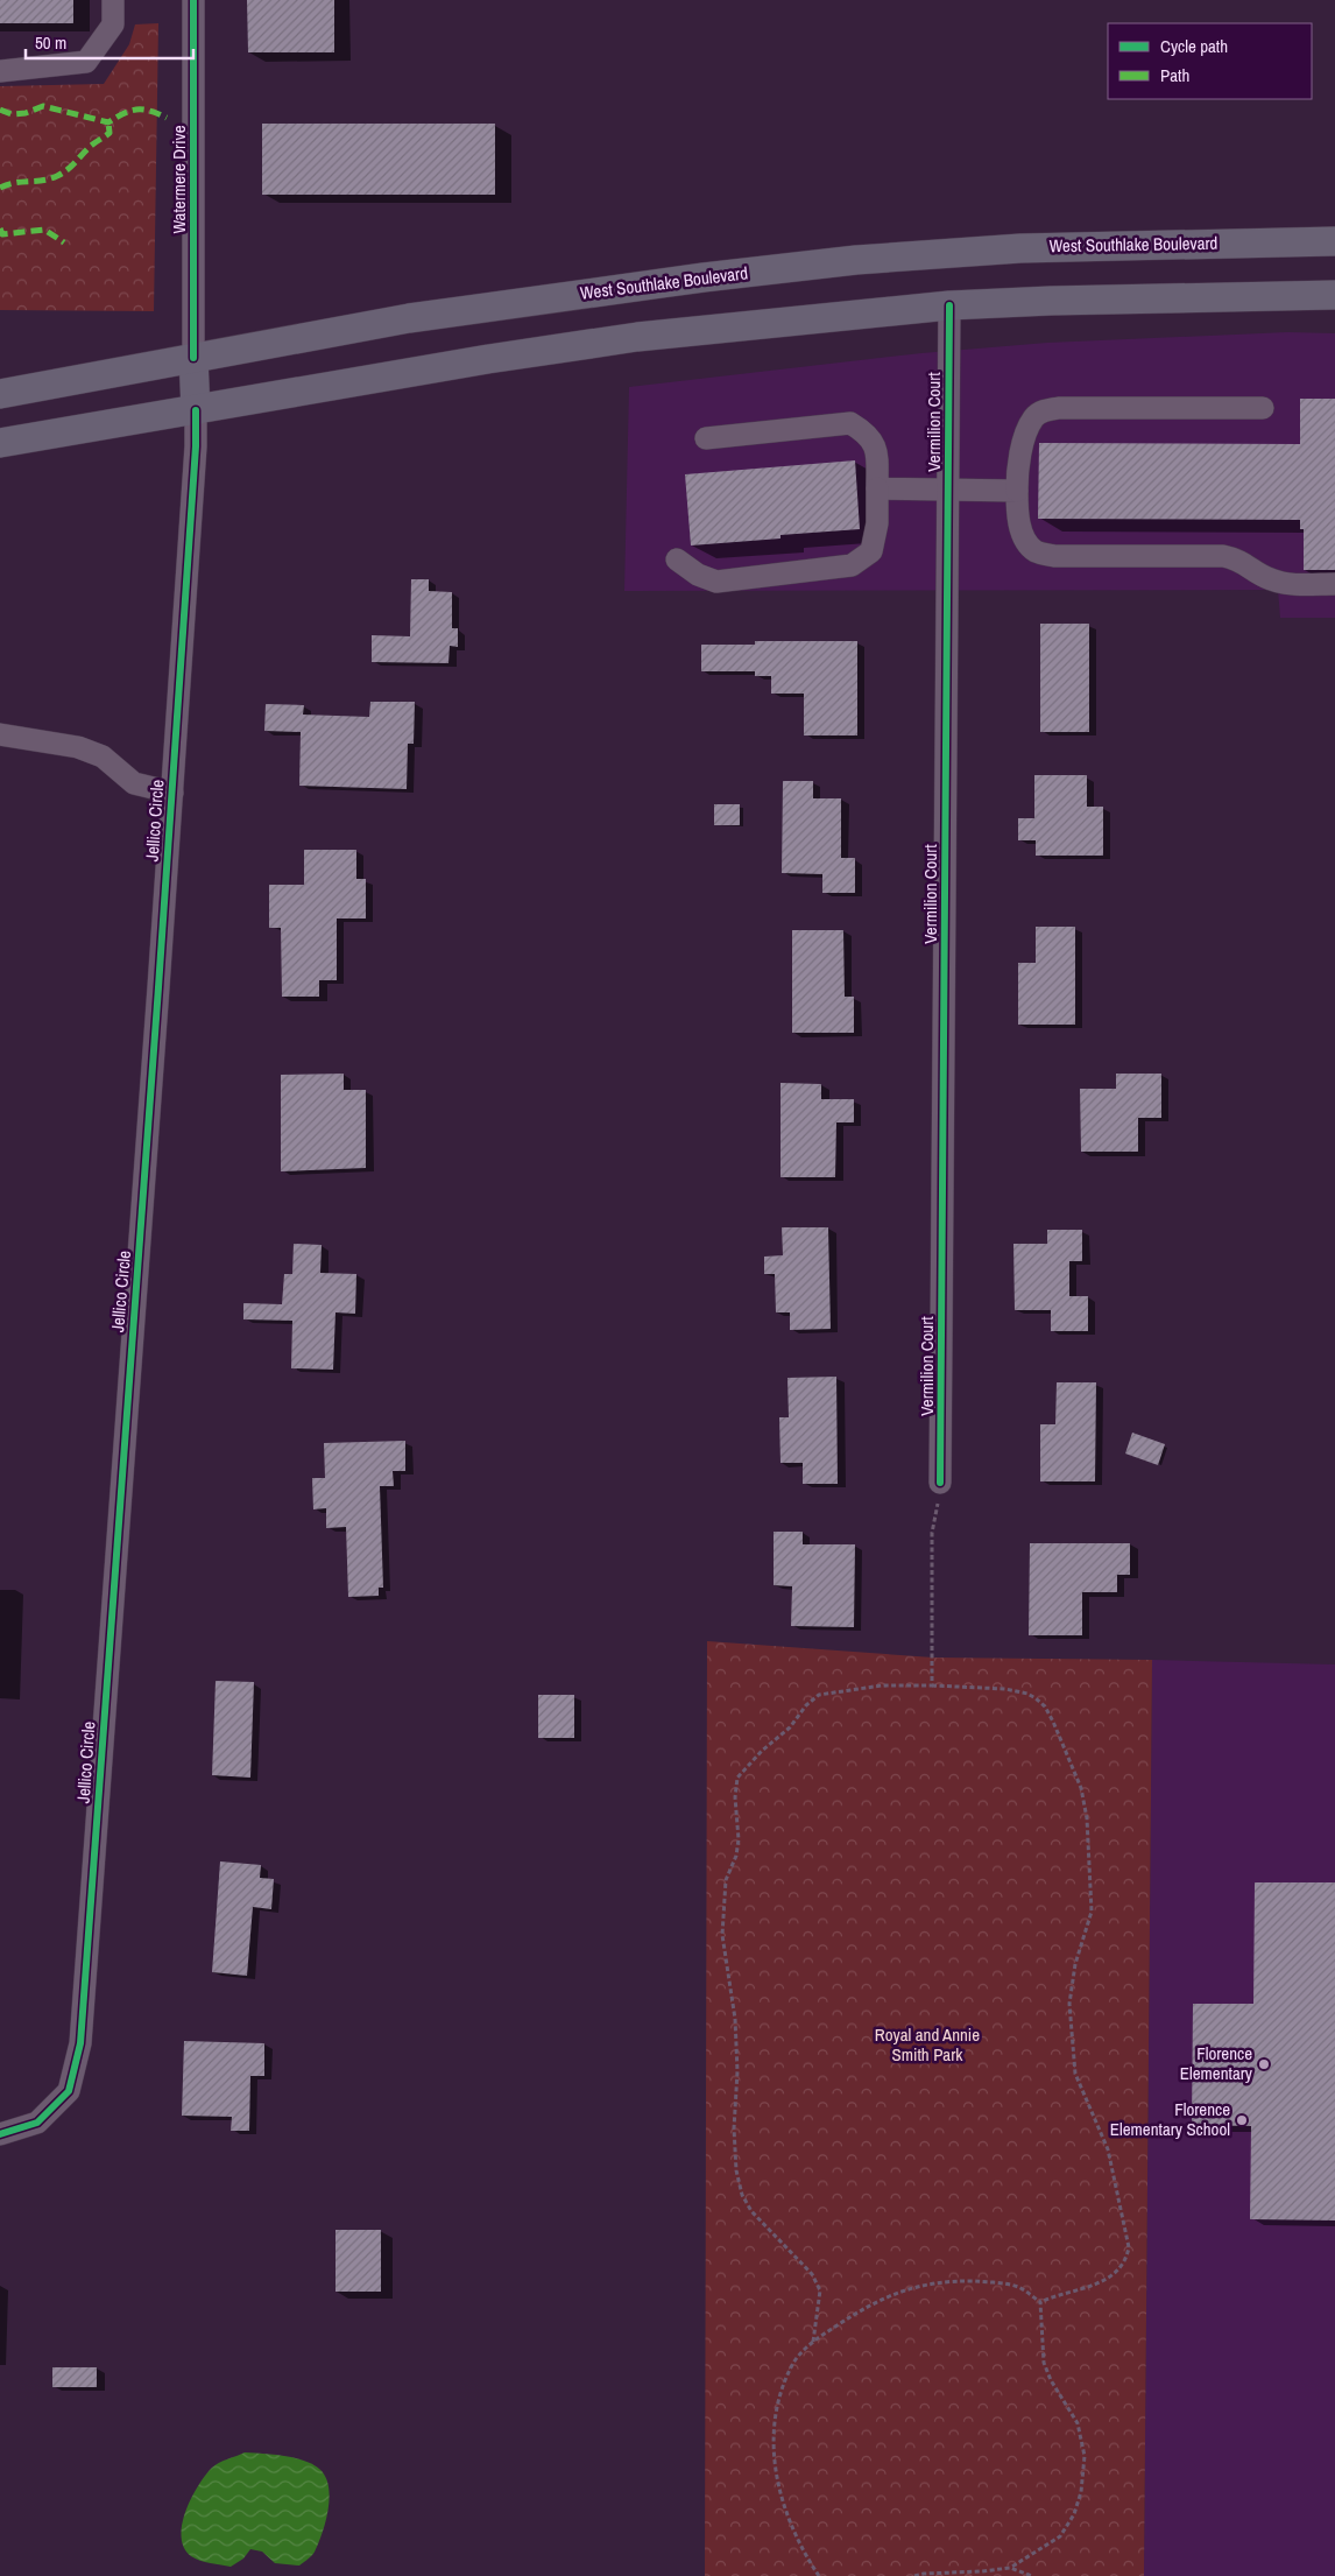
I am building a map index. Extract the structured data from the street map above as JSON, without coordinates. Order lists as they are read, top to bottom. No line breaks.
{"streets":{"main road":["West Southlake Boulevard"],"street":["Watermere Drive","Vermilion Court","Jellico Circle"]},"crossings":[["Watermere Drive","West Southlake Boulevard"]],"parks":["Royal and Annie Smith Park"],"places":["Florence Elementary","Florence Elementary School"],"legend":["Cycle path","Path"],"scale_bar":"50 m"}
